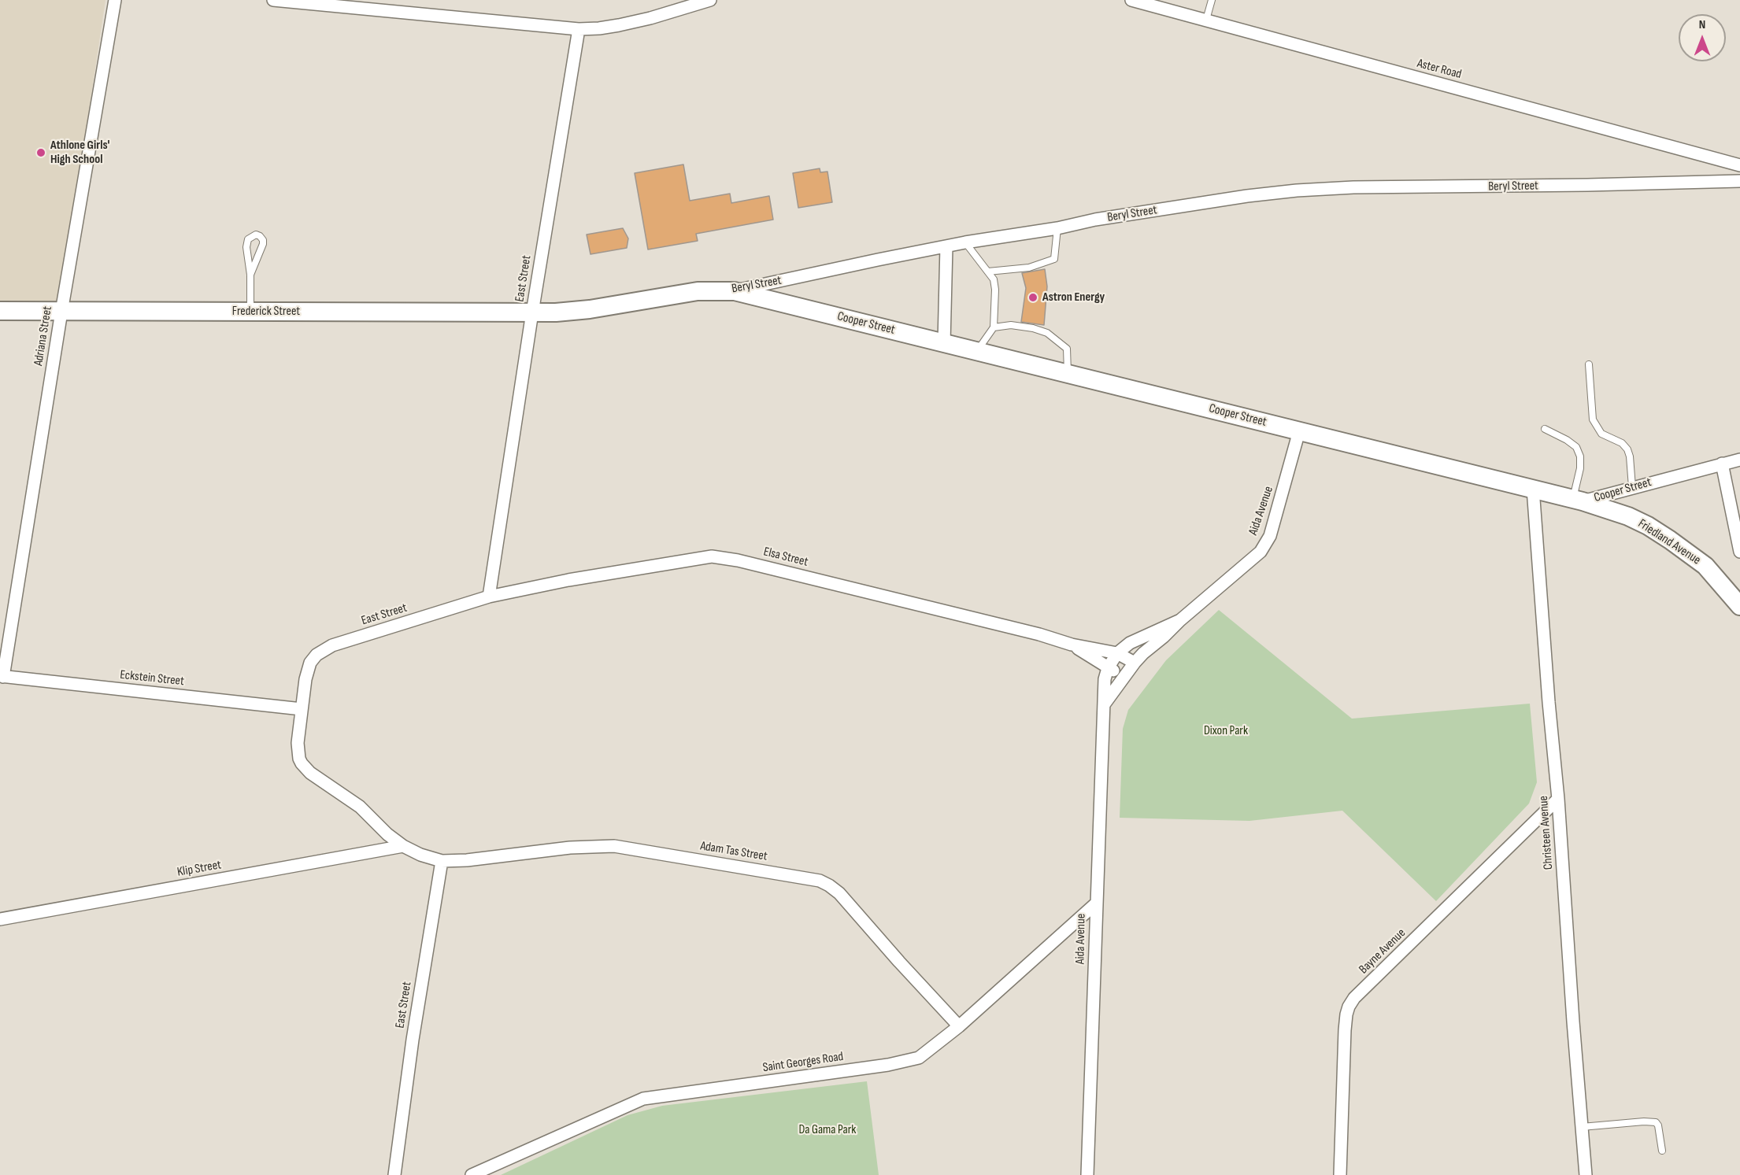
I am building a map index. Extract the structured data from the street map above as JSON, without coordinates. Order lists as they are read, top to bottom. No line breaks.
{"streets":{"main road":["Beryl Street","Frederick Street","Cooper Street","Friedland Avenue"],"street":["Aster Road","East Street","Adriana Street","Aida Avenue","Elsa Street","Eckstein Street","Christeen Avenue","Adam Tas Street","Klip Street","Bayne Avenue","Saint Georges Road"]},"crossings":[["Beryl Street","East Street"],["Beryl Street","Frederick Street"],["Beryl Street","Cooper Street"],["East Street","Frederick Street"],["East Street","Elsa Street"],["East Street","Eckstein Street"],["East Street","Adam Tas Street"],["East Street","Klip Street"],["Frederick Street","Adriana Street"],["Cooper Street","Aida Avenue"],["Cooper Street","Friedland Avenue"],["Cooper Street","Christeen Avenue"],["Adriana Street","Eckstein Street"],["Aida Avenue","Elsa Street"],["Aida Avenue","Saint Georges Road"],["Christeen Avenue","Bayne Avenue"],["Adam Tas Street","Saint Georges Road"]],"parks":["Dixon Park","Da Gama Park"],"places":["Athlone Girls' High School","Astron Energy"],"north":"top"}
